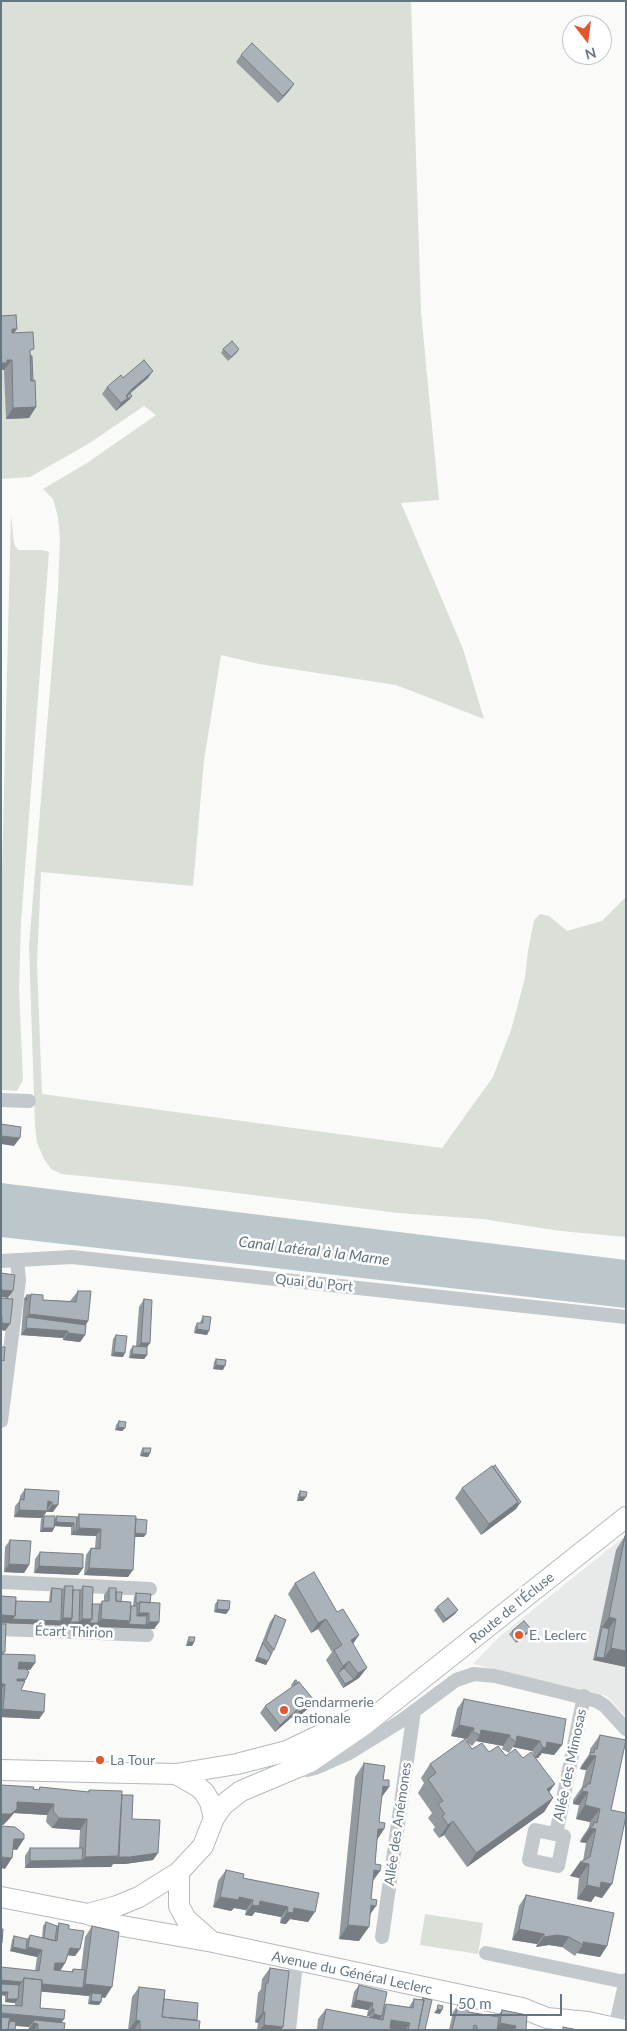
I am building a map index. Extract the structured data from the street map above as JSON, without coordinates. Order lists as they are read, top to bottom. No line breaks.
{"streets":{"main road":["Route de l'Écluse","Avenue du Général Leclerc"],"street":["Quai du Port","Écart Thirion","Allée des Mimosas","Allée des Anémones"]},"crossings":[["Route de l'Écluse","Avenue du Général Leclerc"]],"water":["Canal Latéral à la Marne"],"places":["E. Leclerc","Gendarmerie nationale","La Tour"],"scale_bar":"50 m","north":"bottom"}
